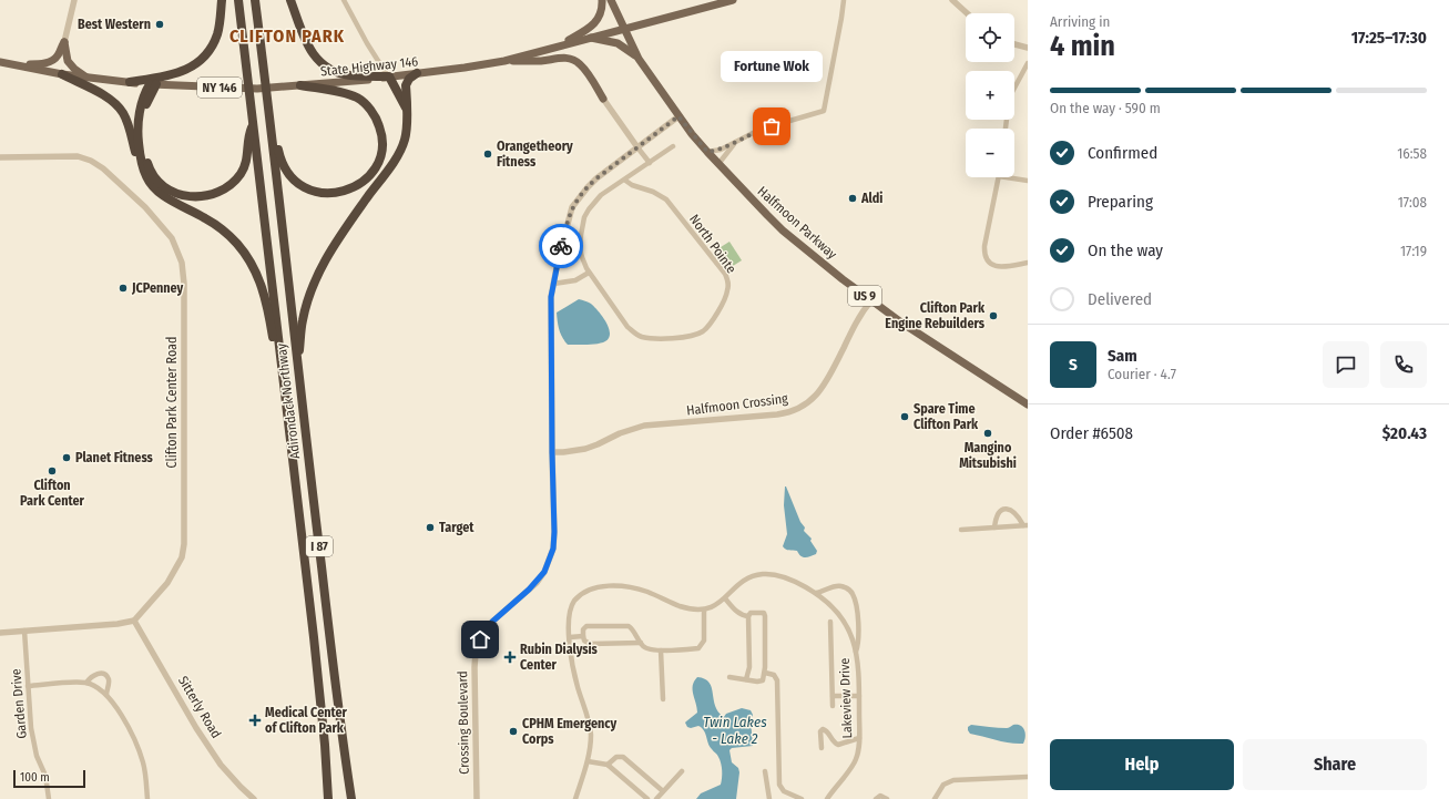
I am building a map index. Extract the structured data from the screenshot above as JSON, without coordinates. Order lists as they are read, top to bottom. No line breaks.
{"streets":{"highway":["Adirondack Northway","I 87"],"main road":["State Highway 146","NY 146","Halfmoon Parkway","US 9"],"street":["North Pointe","Clifton Park Center Road","Halfmoon Crossing","Lakeview Drive","Garden Drive","Sitterly Road","Crossing Boulevard"]},"crossings":[["State Highway 146","Halfmoon Parkway"],["Halfmoon Parkway","Halfmoon Crossing"],["Halfmoon Parkway","Crossing Boulevard"],["Clifton Park Center Road","Sitterly Road"],["Halfmoon Crossing","Crossing Boulevard"]],"districts":["CLIFTON PARK"],"water":["Twin Lakes - Lake 2"],"places":{"other":["Best Western","Fortune Wok","Orangetheory Fitness","Aldi","JCPenney","Clifton Park Engine Rebuilders","Spare Time Clifton Park","Mangino Mitsubishi","Planet Fitness","Clifton Park Center","Target","CPHM Emergency Corps"],"health":["Rubin Dialysis Center","Medical Center of Clifton Park"]},"scale_bar":"100 m","page":{"heading":["4 min","Arriving in","17:25–17:30"],"panel":["Sam","Courier · 4.7","Order #6508","$20.43"],"map_buttons":["+","−"],"bubble":"Fortune Wok","bar":"On the way · 590 m","list":[["Confirmed","16:58"],["Preparing","17:08"],["On the way","17:19"],"Delivered"],"round":"S","buttons":["Help","Share"],"scale":"100 m"}}
